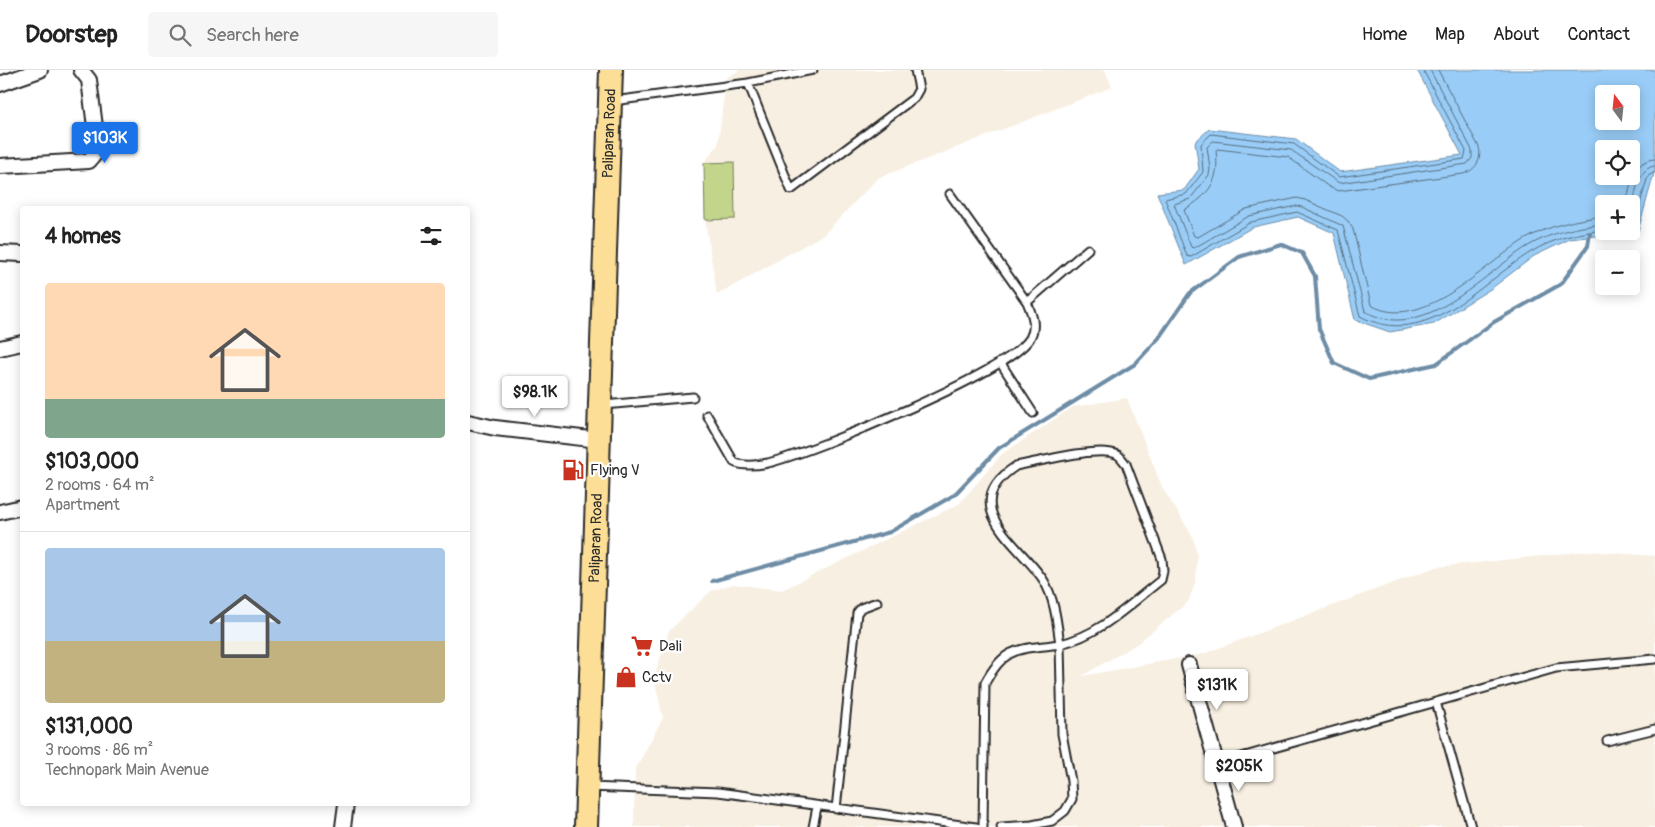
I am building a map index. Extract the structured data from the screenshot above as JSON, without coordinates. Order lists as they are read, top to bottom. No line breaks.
{"streets":{"main road":["Paliparan Road"]},"places":{"fuel station":["Flying V"],"supermarket":["Dali"],"shop":["Cctv"]},"north":"top","page":{"header":"Doorstep","search":"Search here","nav":["Home","Map","About","Contact"],"map_buttons":["+","−"],"price":["$103K","$98.1K","$131K","$205K"],"heading":"4 homes","list":[{"name":"$103,000","note":"2 rooms · 64 m² · Apartment"},{"name":"$131,000","note":"3 rooms · 86 m² · Technopark Main Avenue"}]}}
